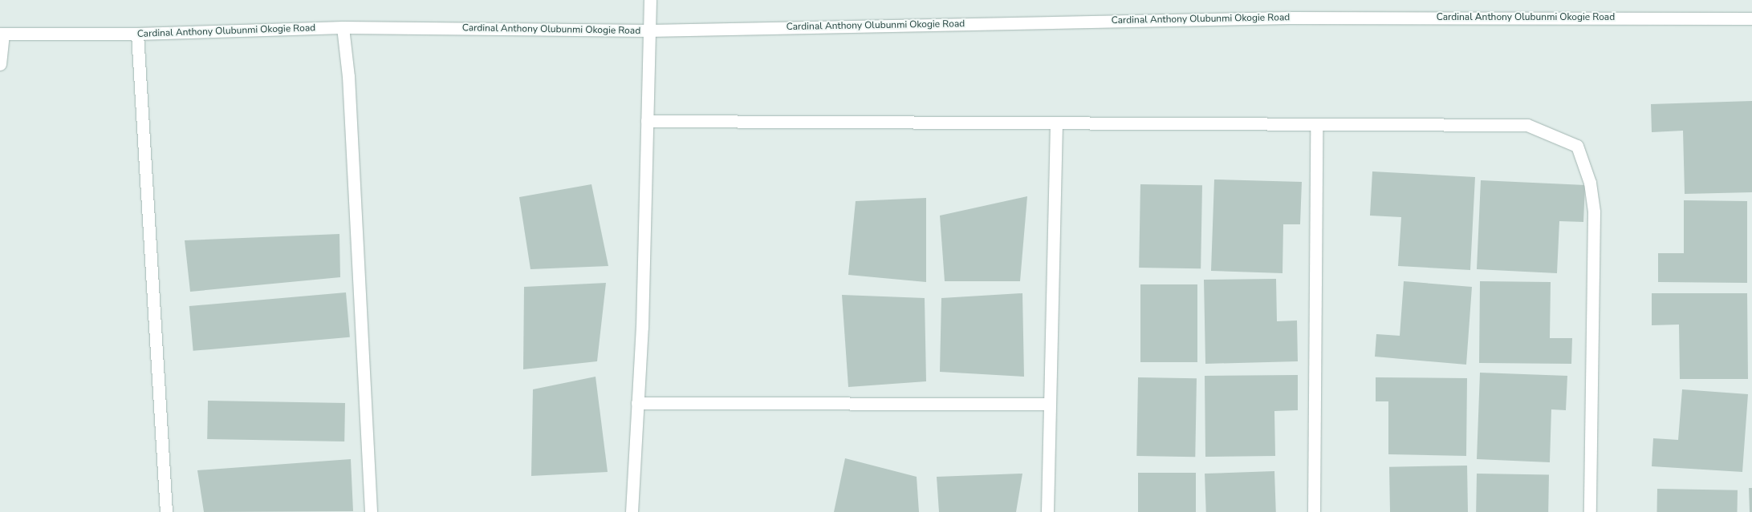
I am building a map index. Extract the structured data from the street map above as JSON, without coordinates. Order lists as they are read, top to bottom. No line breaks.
{"streets":{"street":["Cardinal Anthony Olubunmi Okogie Road"]}}
